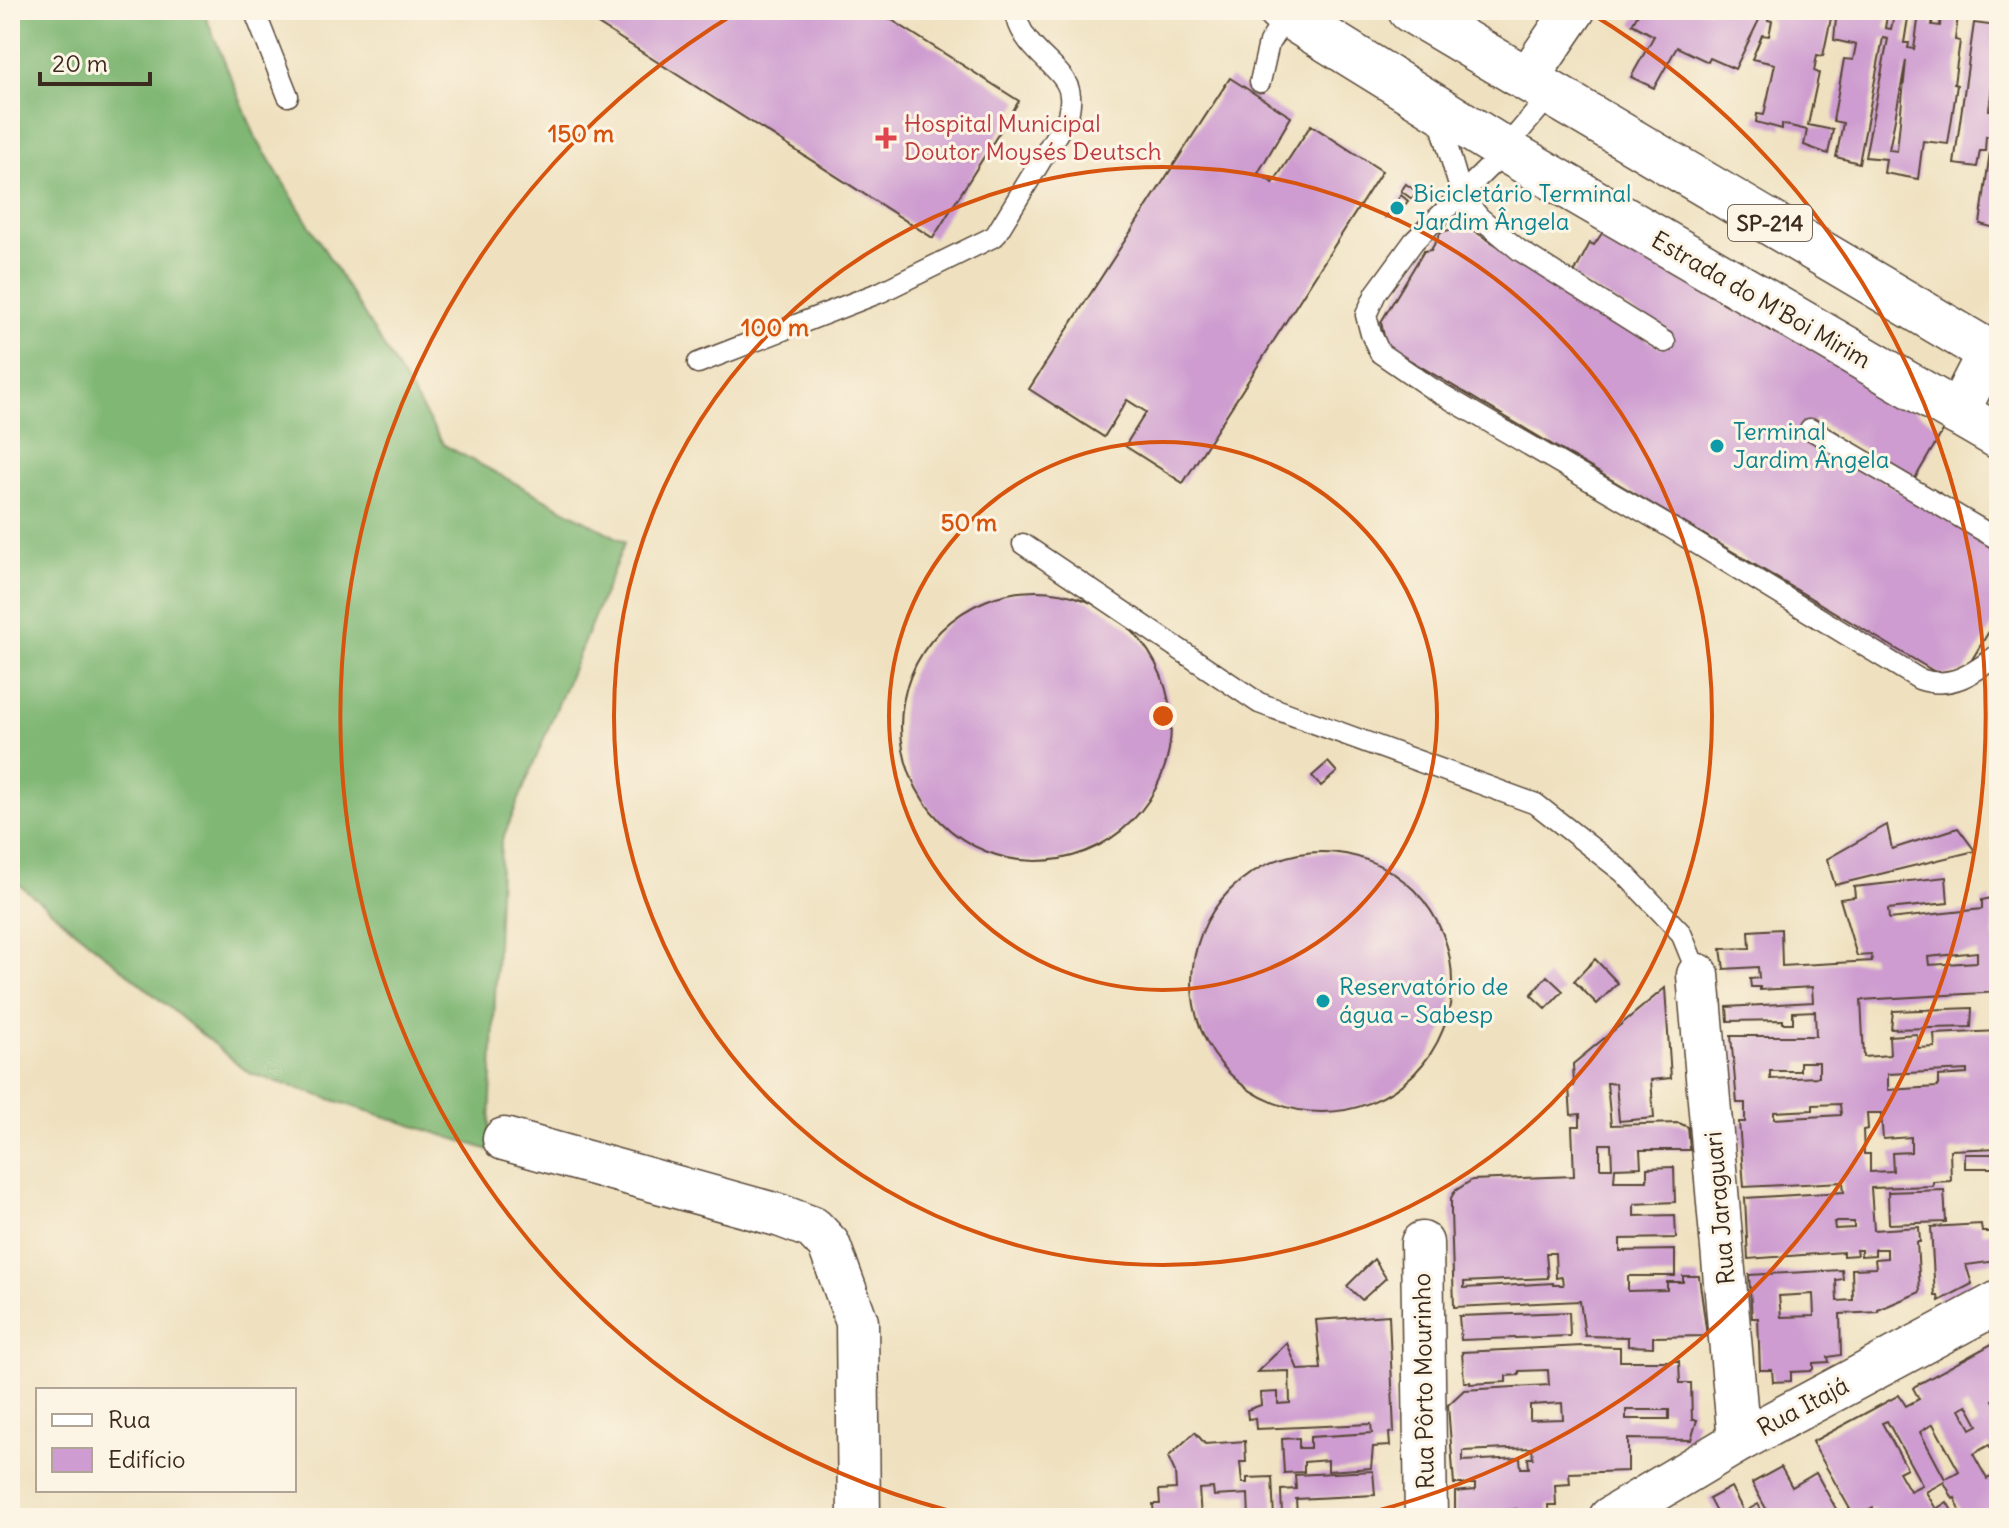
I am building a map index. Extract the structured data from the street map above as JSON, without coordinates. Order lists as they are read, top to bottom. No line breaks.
{"streets":{"main road":["SP-214","Estrada do M'Boi Mirim"],"street":["Rua Jaraguari","Rua Pôrto Mourinho","Rua Itajá"]},"crossings":[["Rua Jaraguari","Rua Itajá"]],"places":{"health":["Hospital Municipal Doutor Moysés Deutsch"],"other":["Bicicletário Terminal Jardim Ângela","Terminal Jardim Ângela","Reservatório de água - Sabesp"]},"legend":["Rua","Edifício"],"scale_bar":"20 m","rings":["150 m","100 m","50 m"]}
